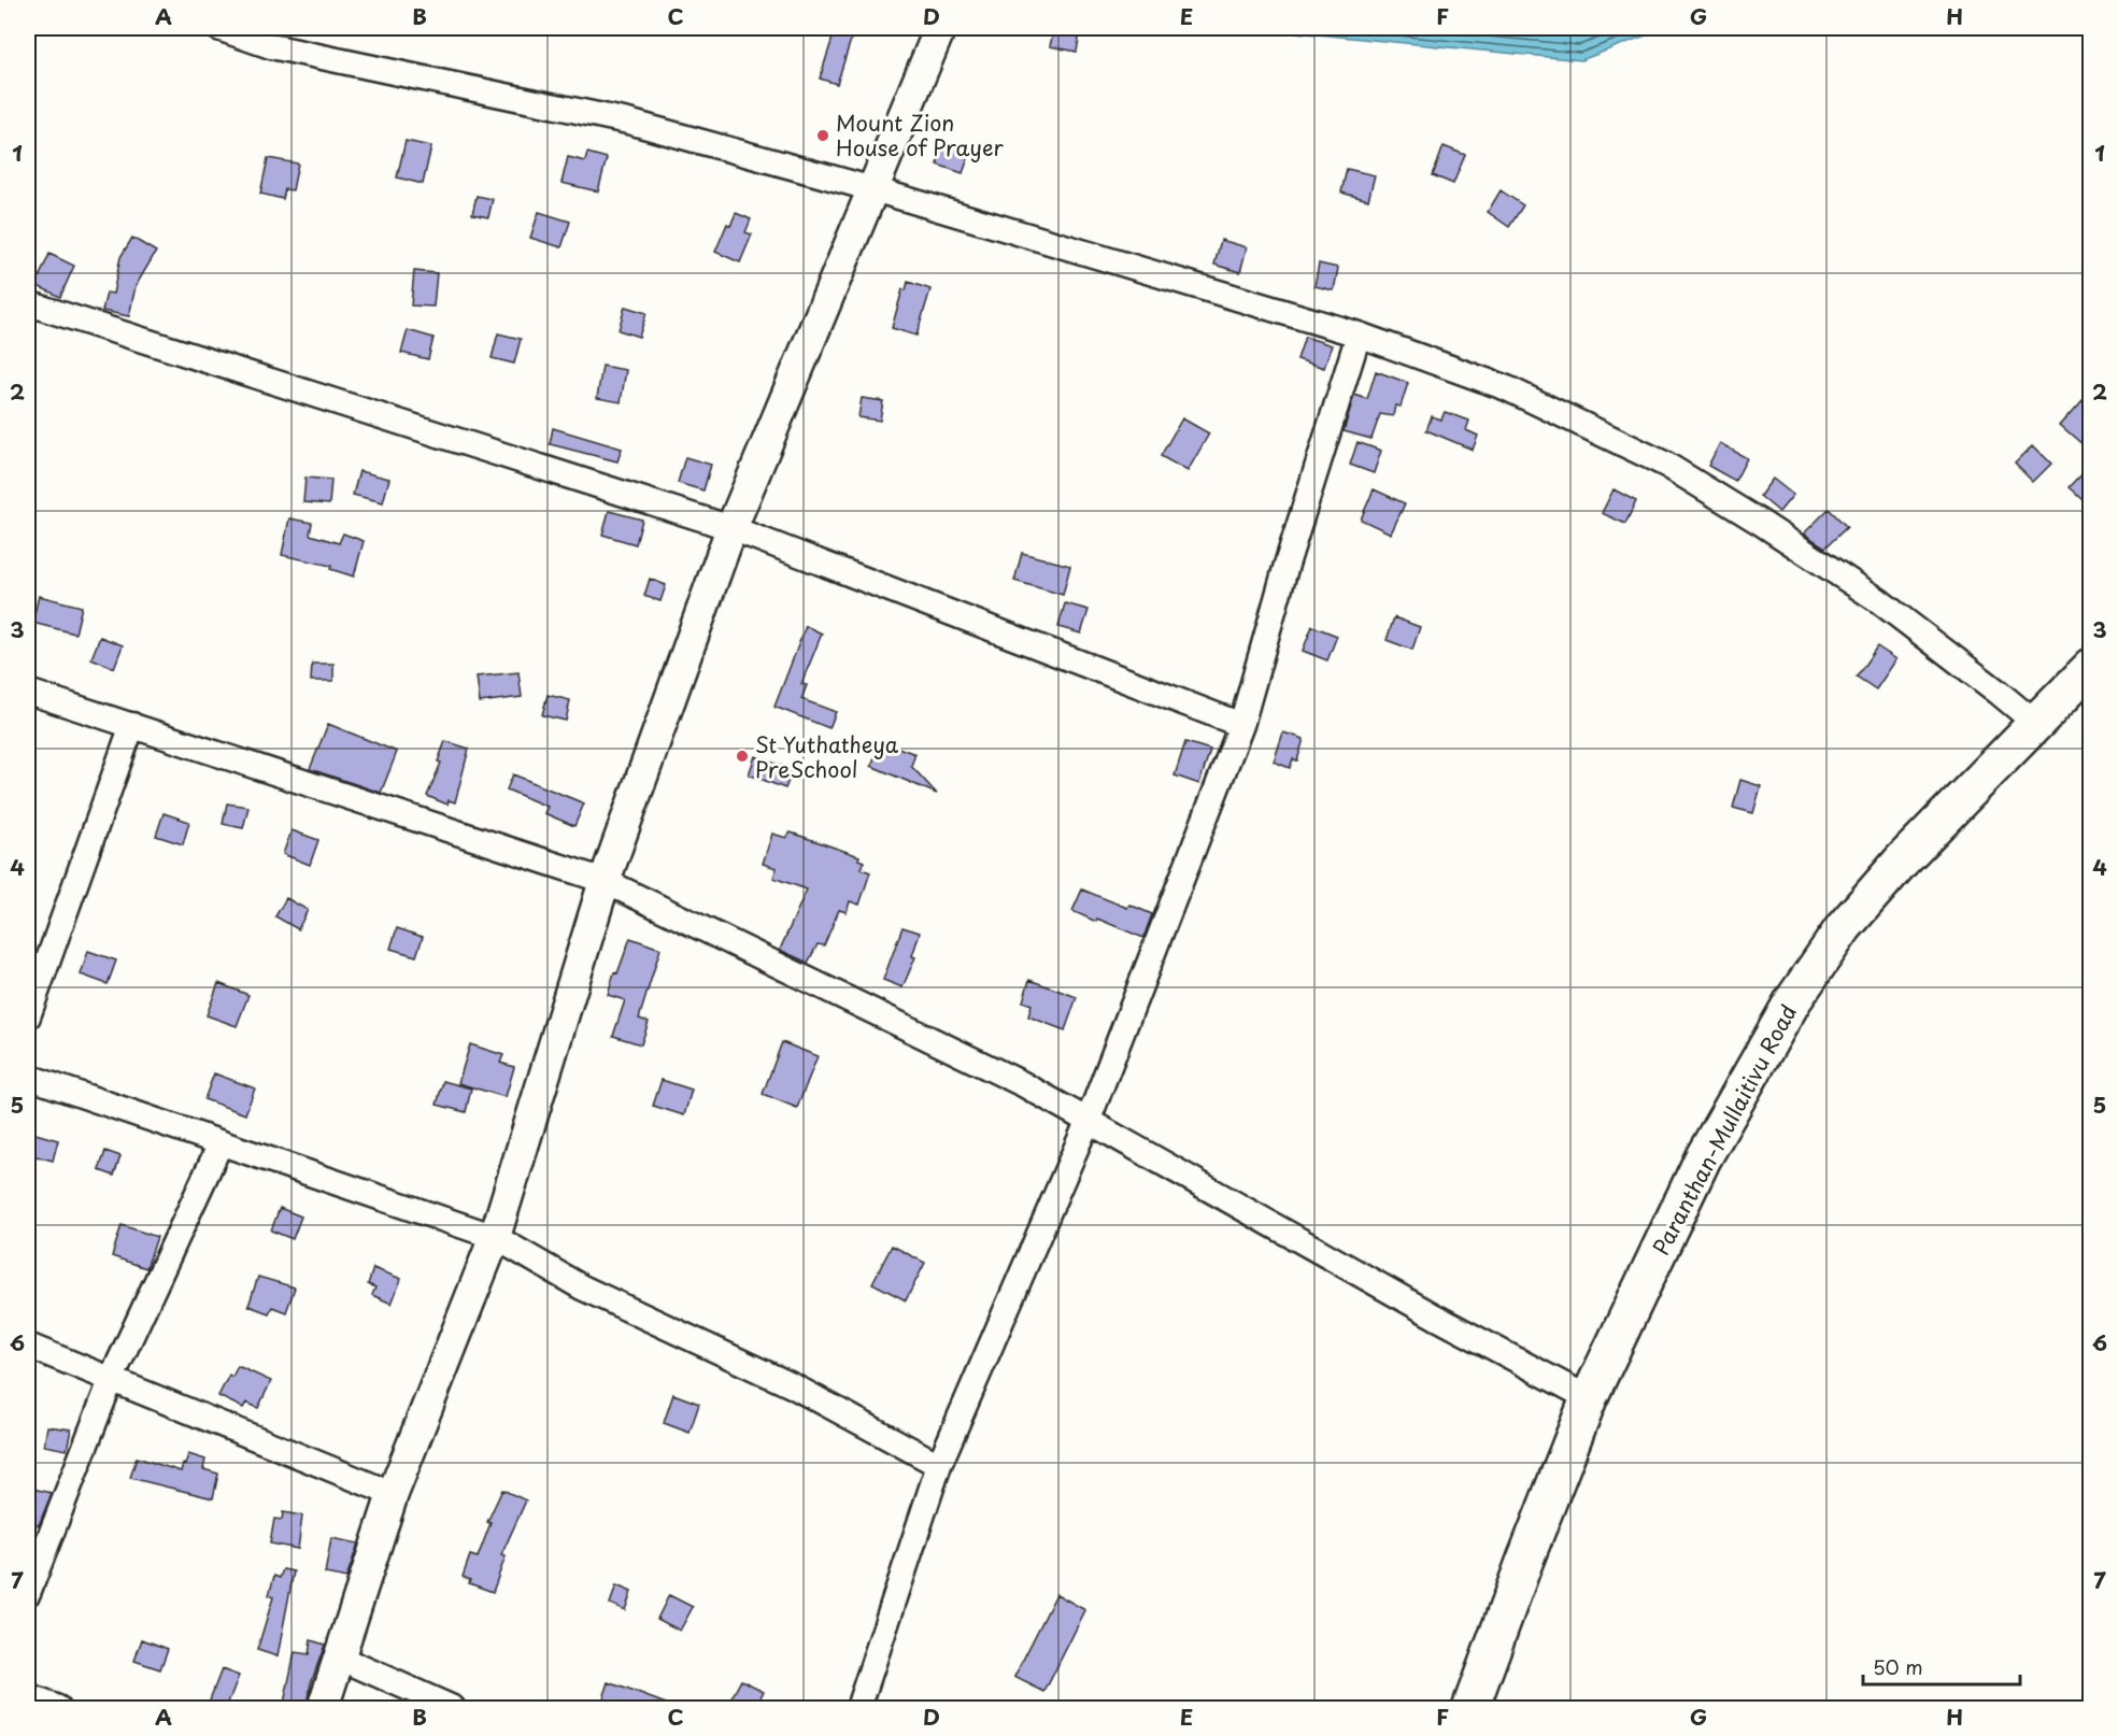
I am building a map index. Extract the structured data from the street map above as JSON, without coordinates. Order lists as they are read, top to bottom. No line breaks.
{"streets":{"highway":["Paranthan-Mullaitivu Road"]},"places":["Mount Zion House of Prayer","St Yuthatheya PreSchool"],"scale_bar":"50 m","grid":{"columns":["A","B","C","D","E","F","G","H"],"rows":["1","2","3","4","5","6","7"]}}
